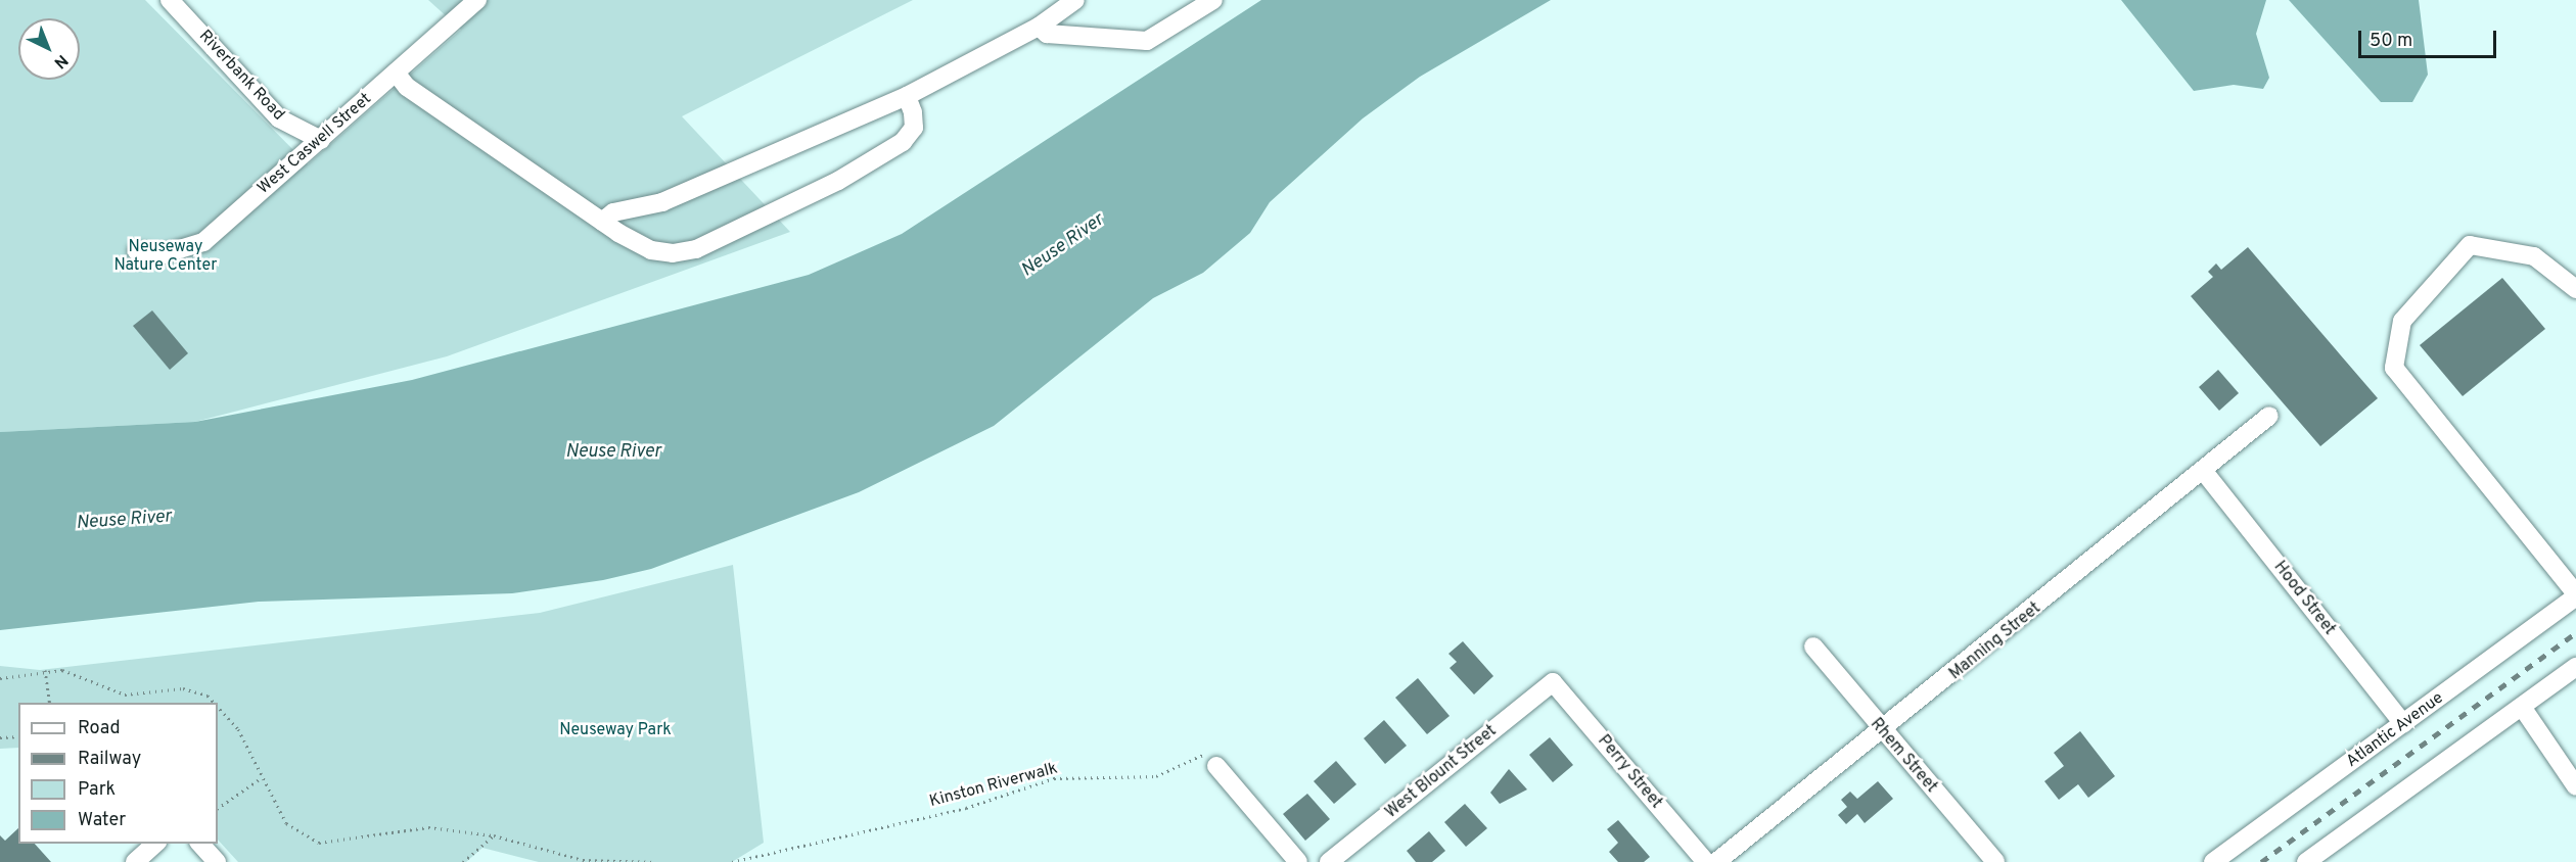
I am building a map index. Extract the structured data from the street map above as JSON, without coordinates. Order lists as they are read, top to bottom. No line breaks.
{"streets":{"street":["Riverbank Road","West Caswell Street","Hood Street","Manning Street","Atlantic Avenue","Rhem Street","West Blount Street","Perry Street"],"path":["Kinston Riverwalk"]},"crossings":[["Riverbank Road","West Caswell Street"],["Hood Street","Manning Street"],["Hood Street","Atlantic Avenue"],["Manning Street","Rhem Street"],["West Blount Street","Perry Street"]],"water":["Neuse River"],"parks":["Neuseway Nature Center","Neuseway Park"],"legend":["Road","Railway","Park","Water"],"scale_bar":"50 m","north":"bottom right"}
